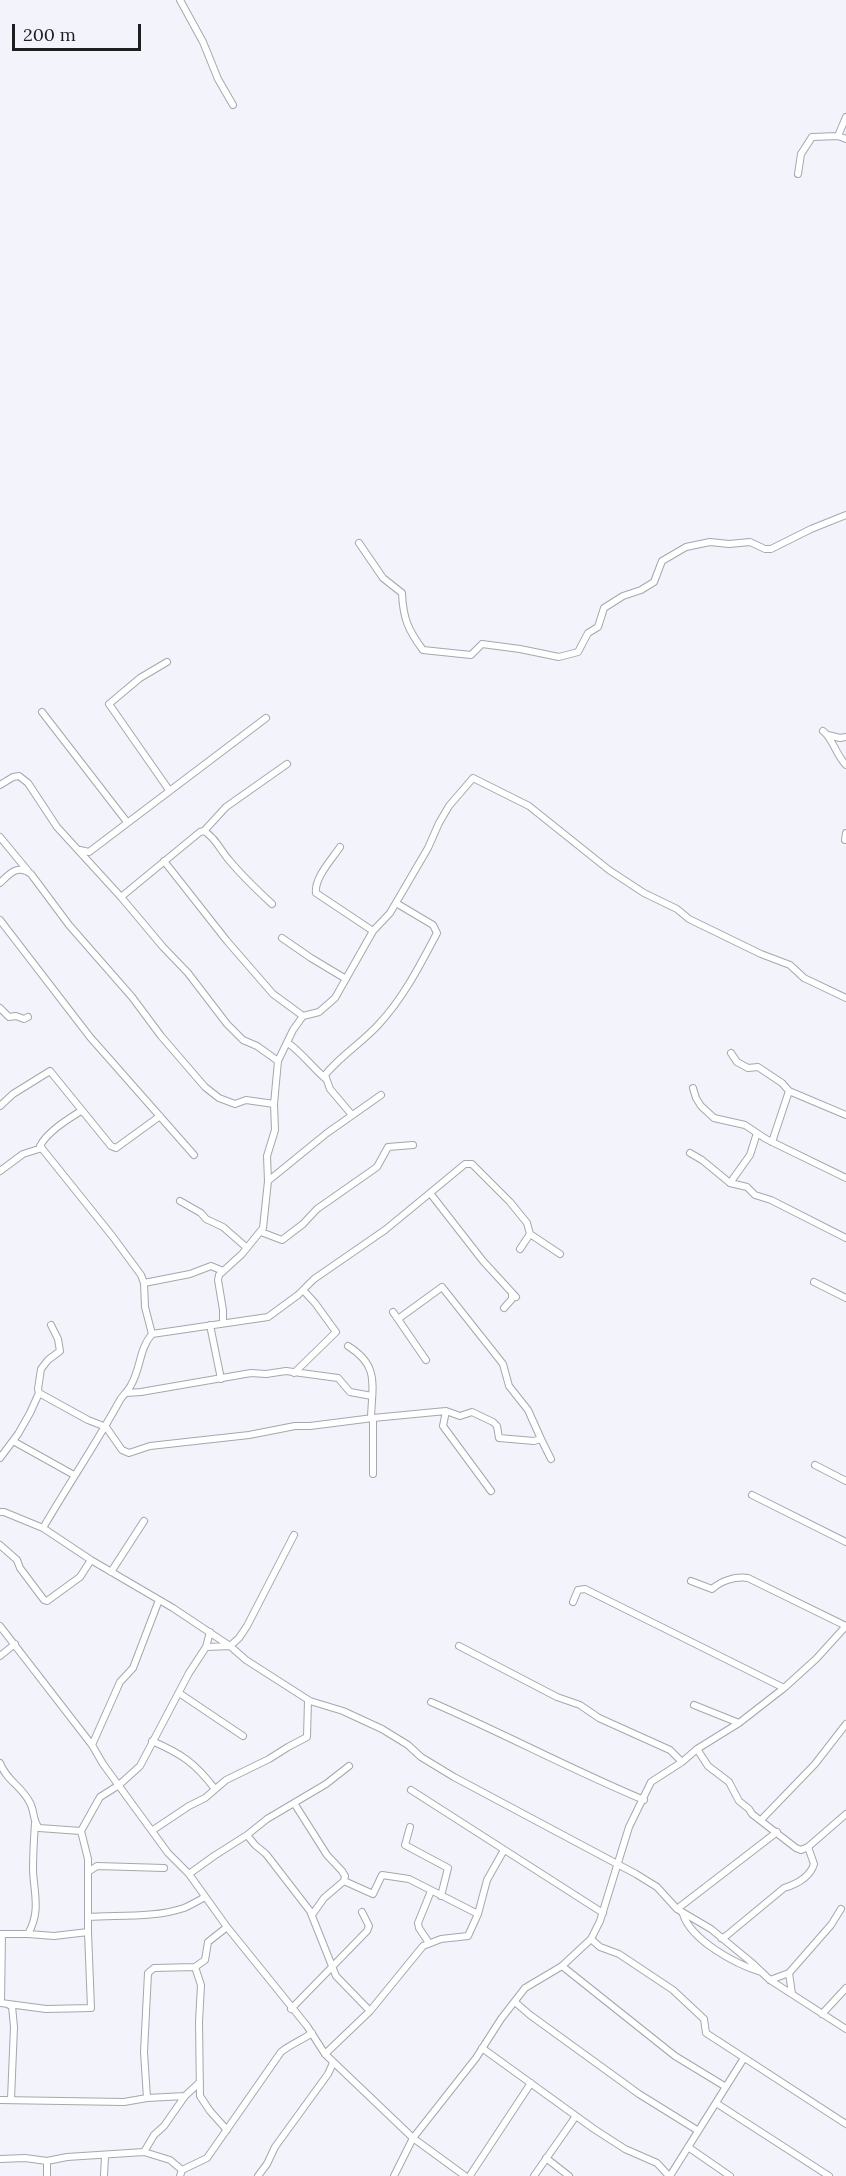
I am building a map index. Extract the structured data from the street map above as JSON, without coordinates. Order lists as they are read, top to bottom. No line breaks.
{"scale_bar":"200 m"}
